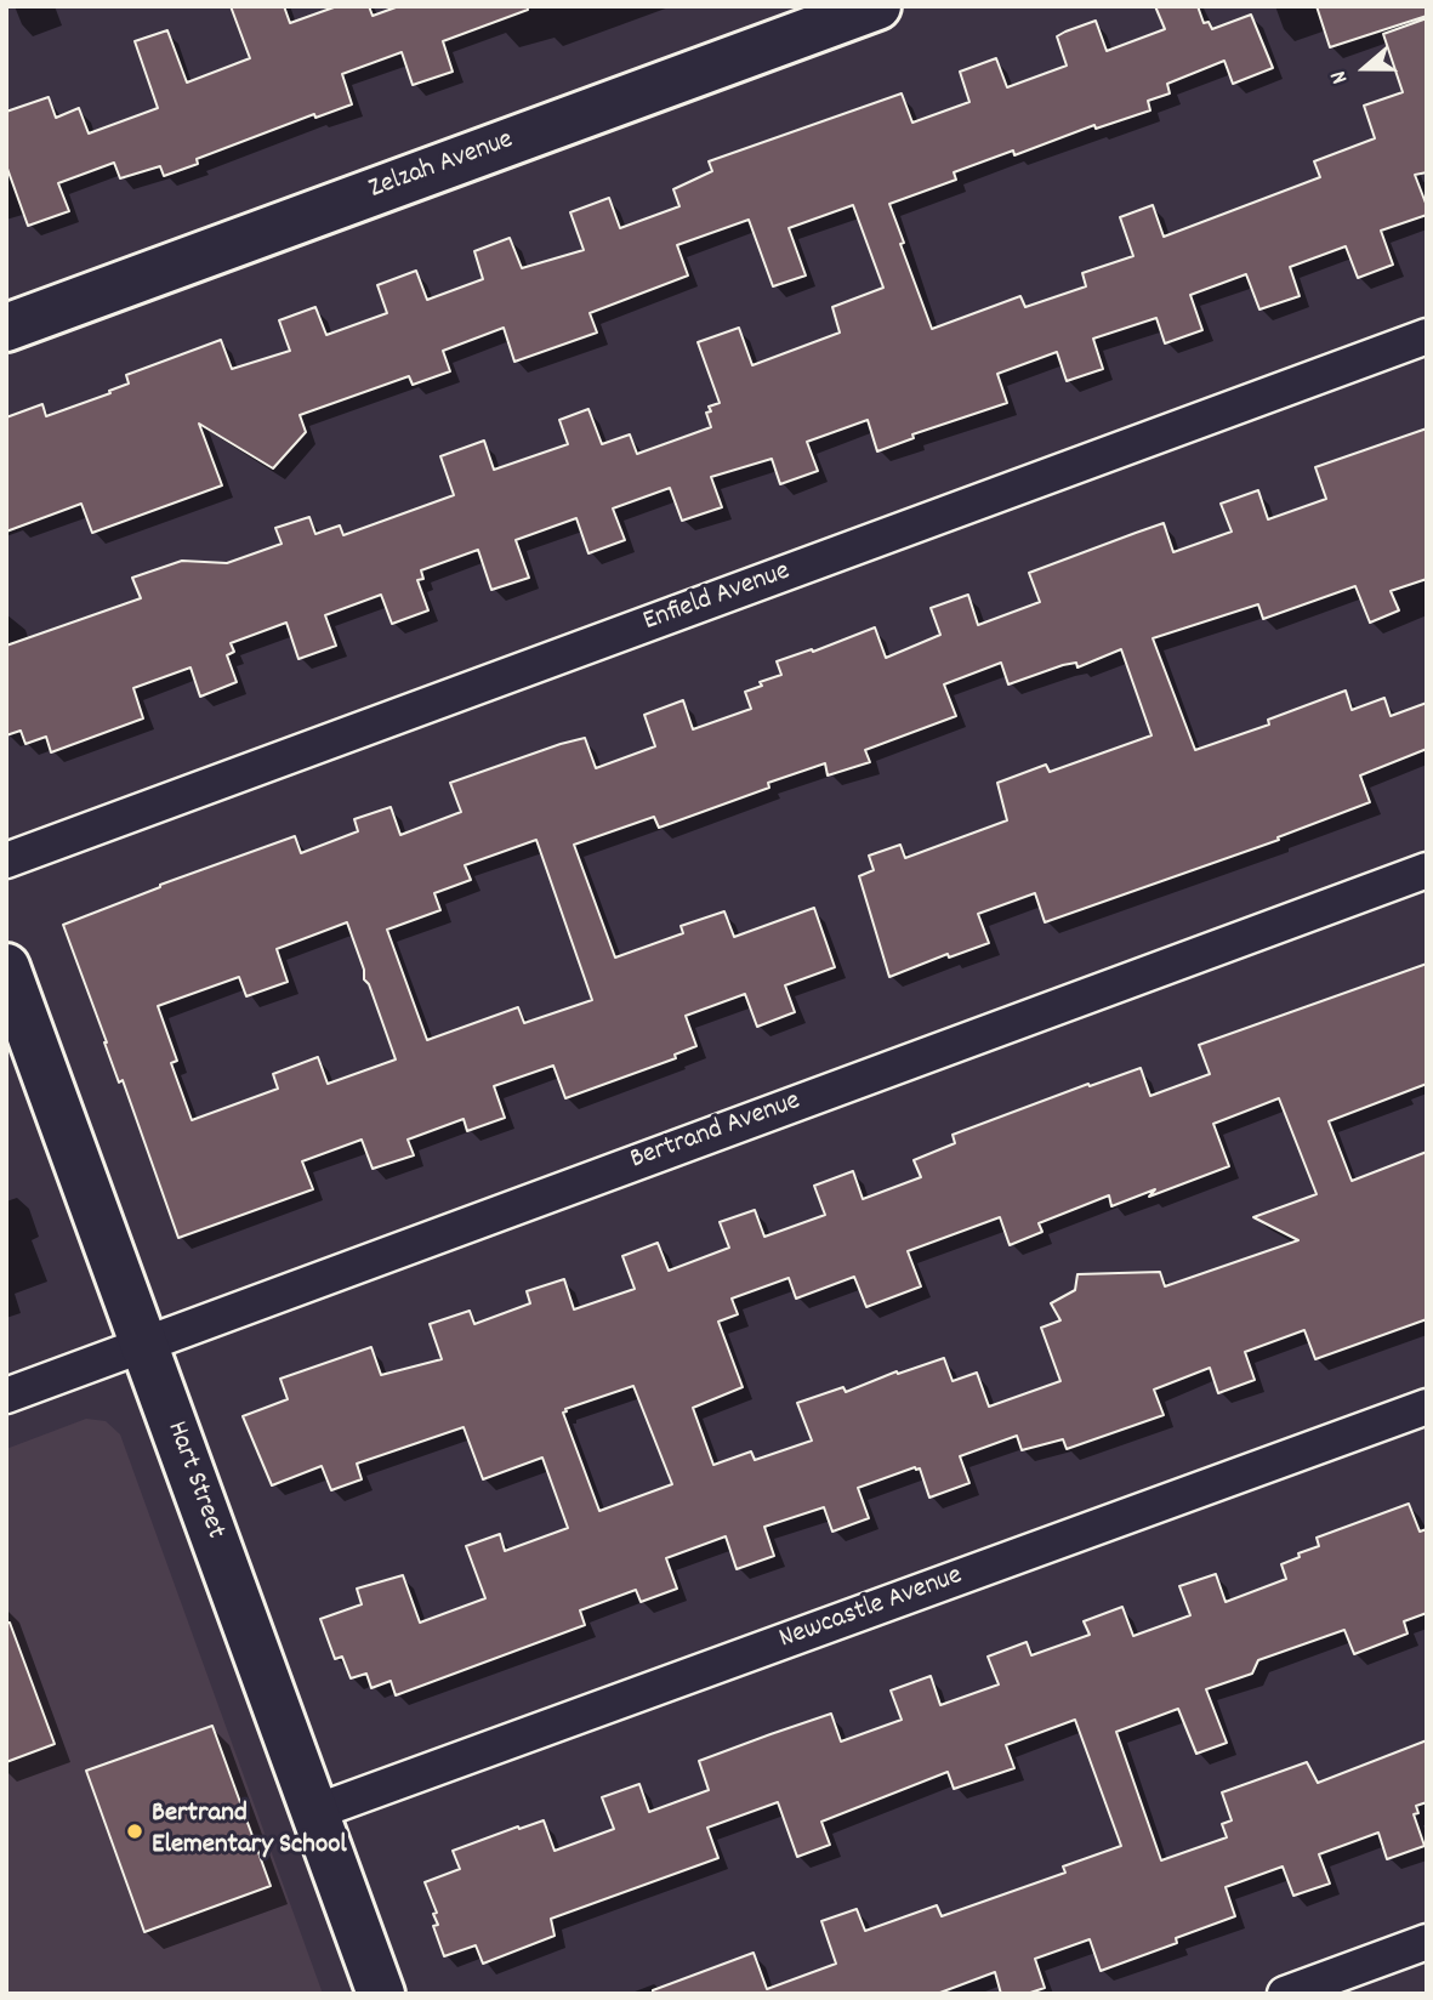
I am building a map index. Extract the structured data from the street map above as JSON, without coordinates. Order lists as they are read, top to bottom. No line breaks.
{"streets":{"street":["Zelzah Avenue","Enfield Avenue","Bertrand Avenue","Hart Street","Newcastle Avenue"]},"crossings":[["Bertrand Avenue","Hart Street"],["Hart Street","Newcastle Avenue"]],"places":["Bertrand Elementary School"],"north":"left"}
